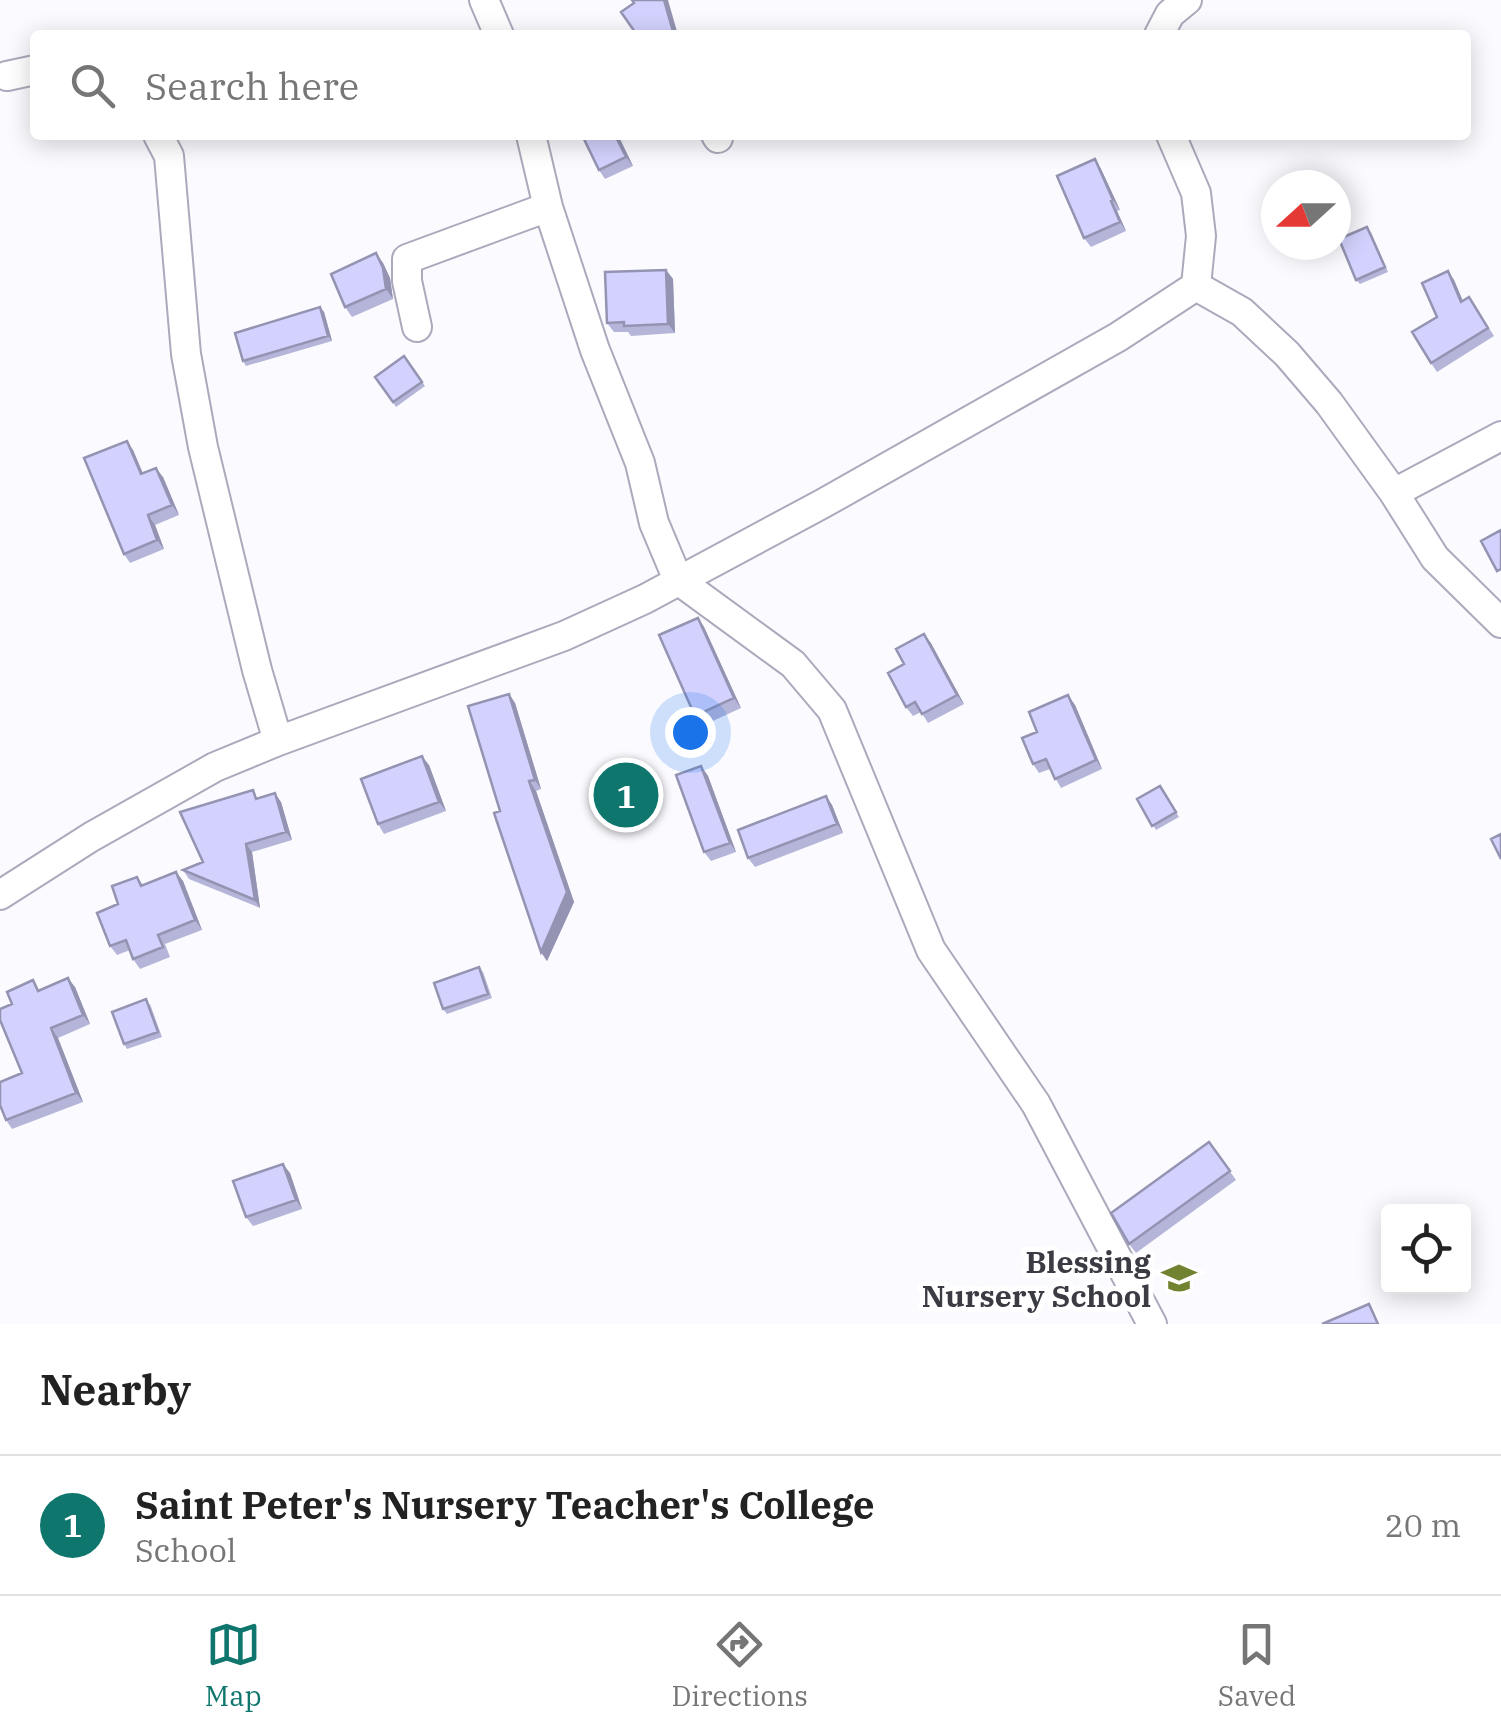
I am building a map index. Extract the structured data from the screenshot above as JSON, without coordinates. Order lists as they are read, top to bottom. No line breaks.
{"places":{"school or university":["Blessing Nursery School"]},"north":"left","page":{"search":"Search here","pins":"1","heading":"Nearby","list":[{"mark":"1","name":"Saint Peter's Nursery Teacher's College","note":"School","value":"20 m"}],"nav":["Map","Directions","Saved"]}}
